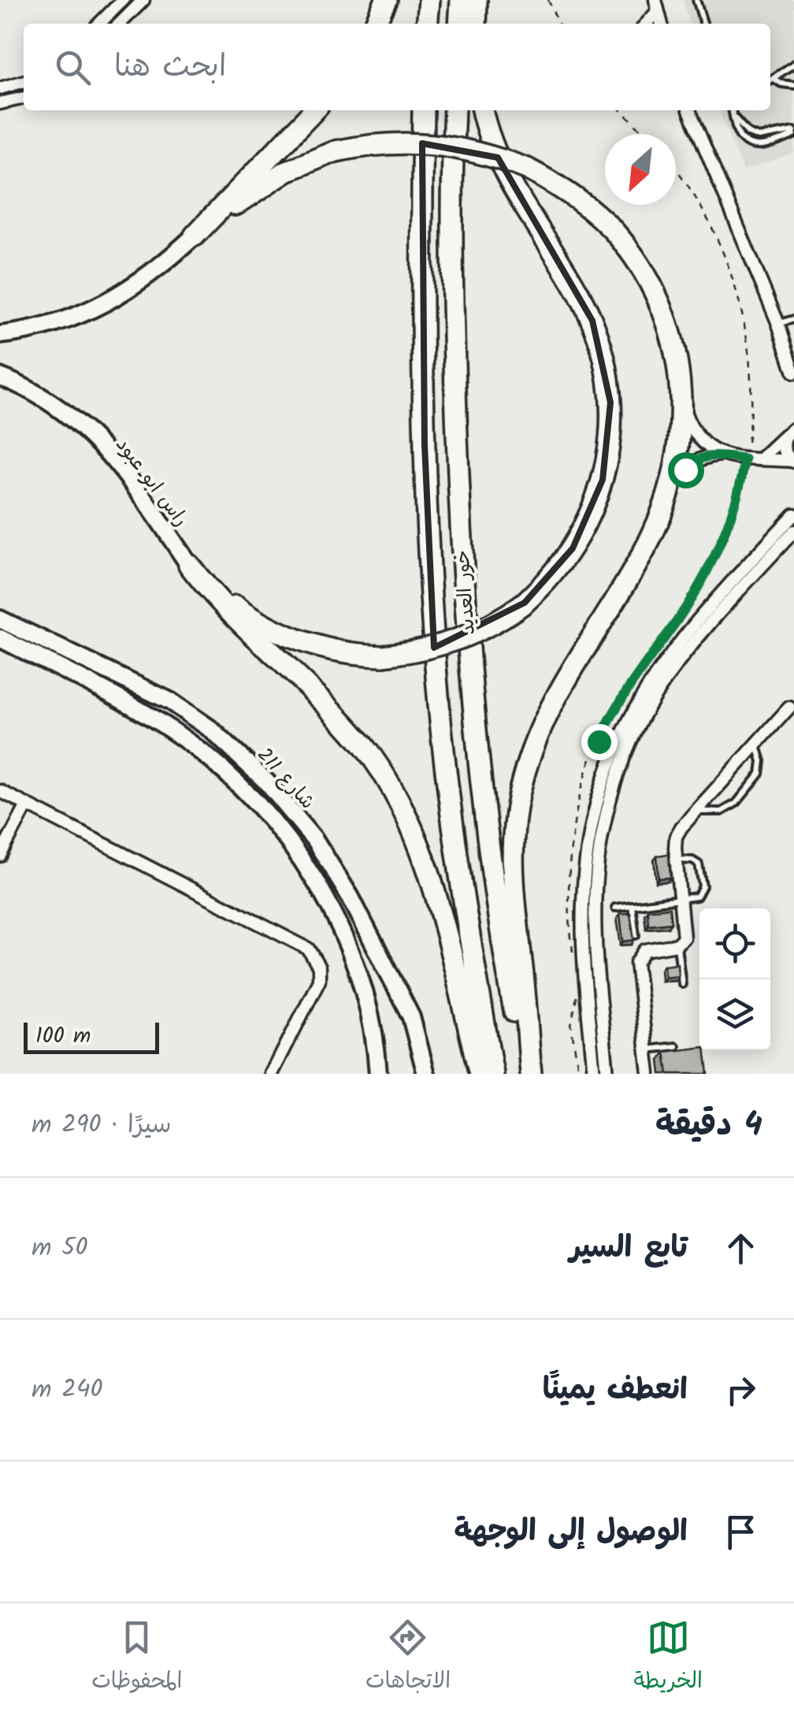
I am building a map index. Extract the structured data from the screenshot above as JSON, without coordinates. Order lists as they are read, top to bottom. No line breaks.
{"streets":{"highway":["خور العديد"],"main road":["راس ابو عبود","شارع 211"]},"scale_bar":"100 m","north":"bottom left","page":{"search":"ابحث هنا","scale":"100 m","heading":["4 دقيقة","سيرًا · 290 m"],"list":[["تابع السير","50 m"],["انعطف يمينًا","240 m"],"الوصول إلى الوجهة"],"nav":["الخريطة","الاتجاهات","المحفوظات"]}}
